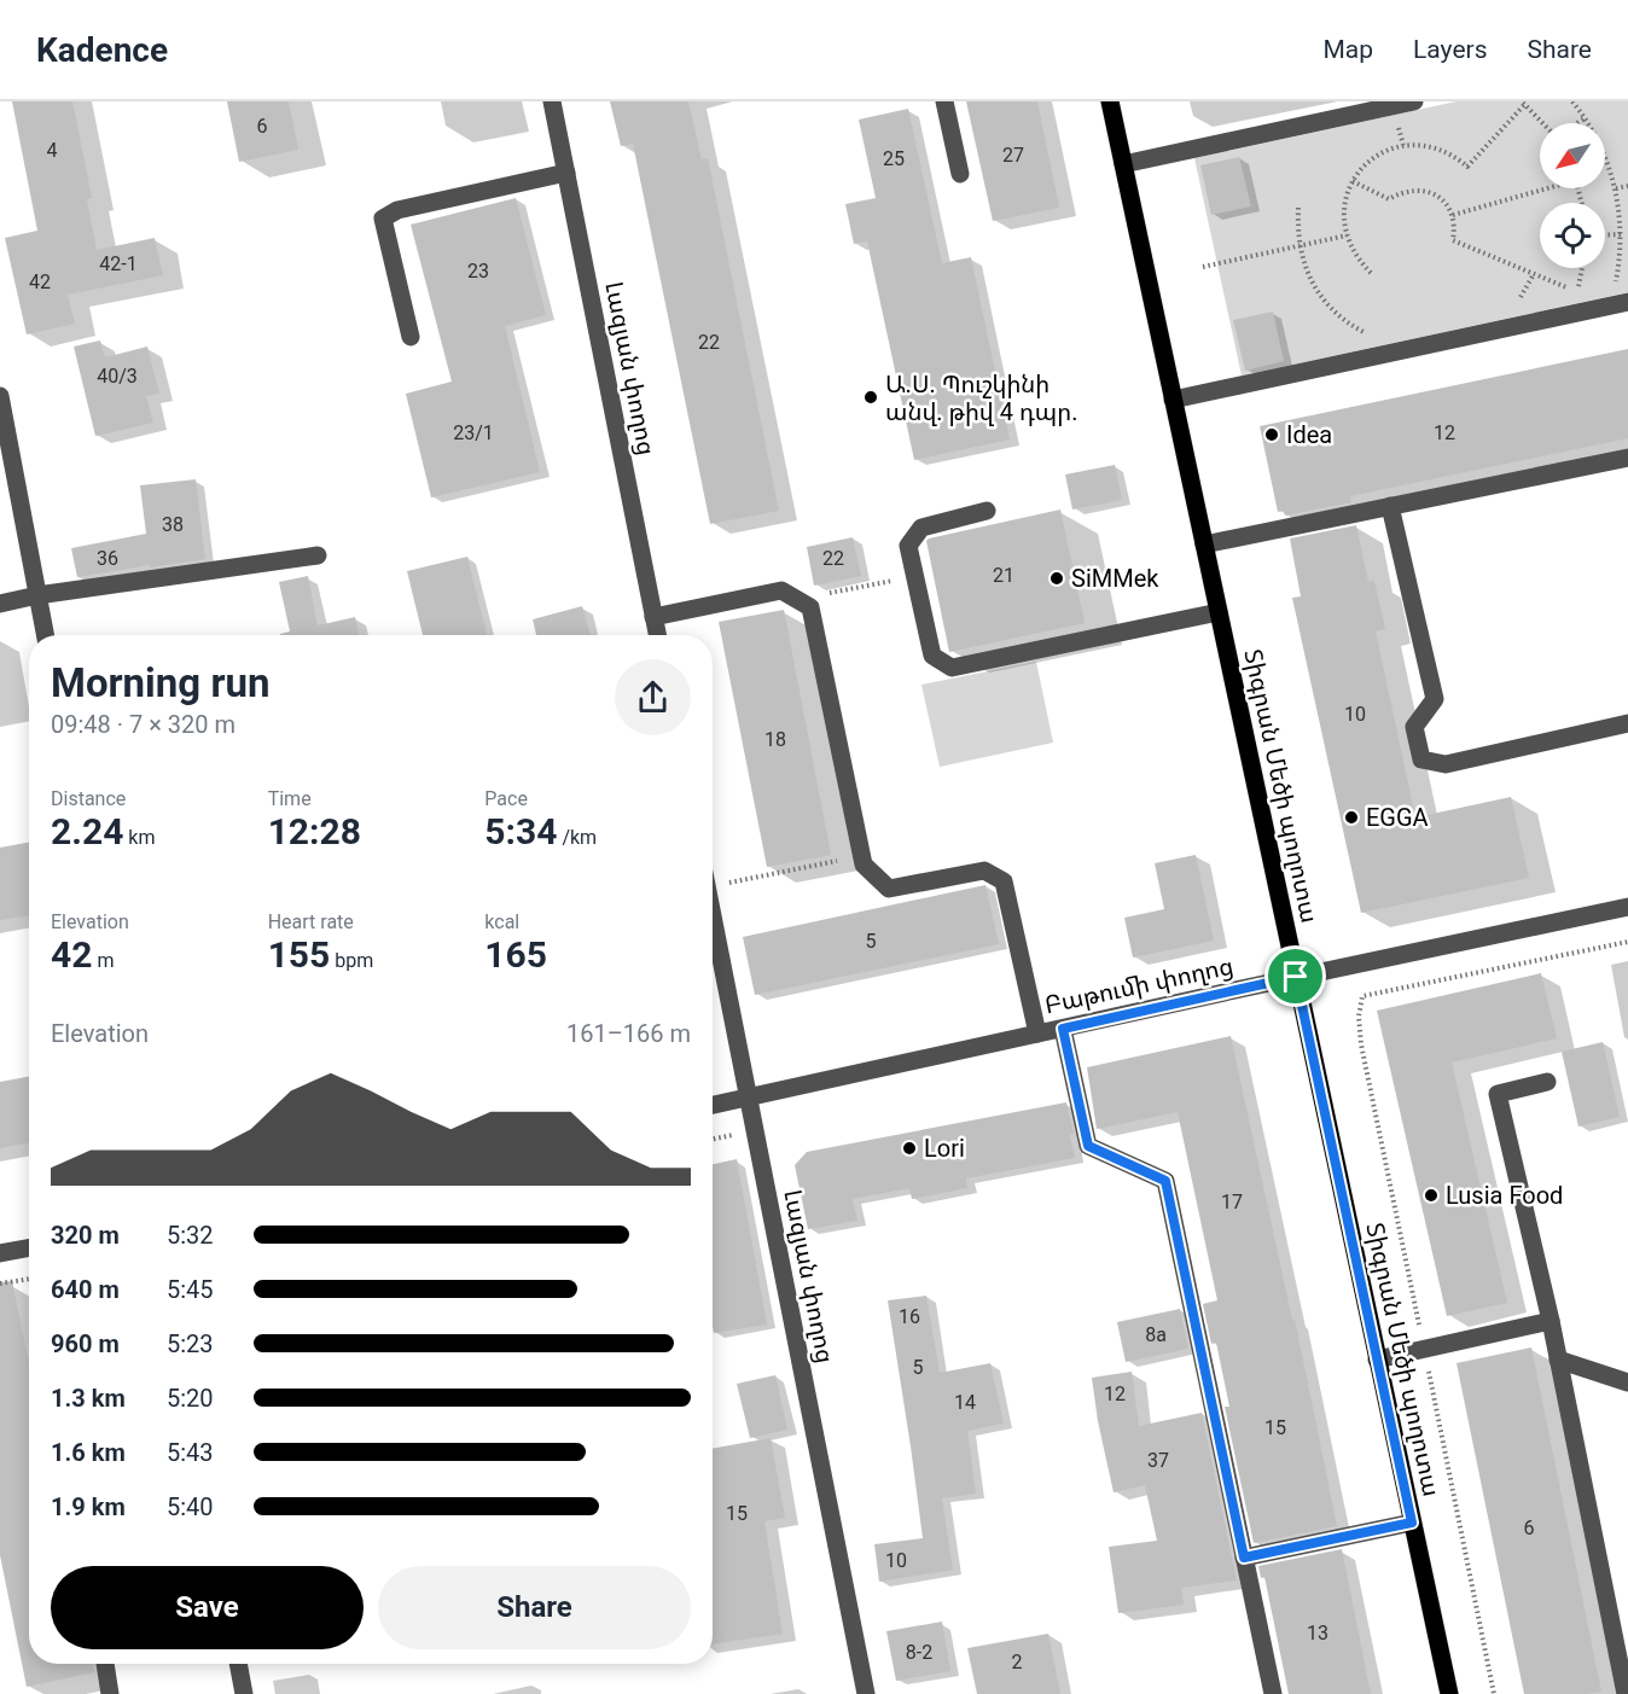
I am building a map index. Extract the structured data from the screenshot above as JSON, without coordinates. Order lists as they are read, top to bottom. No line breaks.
{"streets":{"main road":["Տիգրան Մեծի պողոտա"],"street":["Լազյան փողոց","Բաթումի փողոց"]},"crossings":[["Լազյան փողոց","Բաթումի փողոց"],["Տիգրան Մեծի պողոտա","Բաթումի փողոց"]],"places":["Ա.Ս. Պուշկինի անվ. թիվ 4 դպր.","Idea","SiMMek","EGGA","Lori","Lusia Food"],"house_numbers":["6","4","27","25","42-1","23","42","22","40/3","23/1","12","38","36","22","21","10","18","5","17","16","8a","5","12","14","15","37","15","6","10","13","8-2","2"],"north":"bottom left","page":{"header":"Kadence","nav":["Map","Layers","Share"],"heading":["Morning run","09:48 · 7 × 320 m"],"stats":[["Distance","2.24 km"],["Time","12:28"],["Pace","5:34 /km"],["Elevation","42 m"],["Heart rate","155 bpm"],["kcal","165"]],"chart":["Elevation","161–166 m"],"list":[{"name":"320 m","note":"5:32"},{"name":"640 m","note":"5:45"},{"name":"960 m","note":"5:23"},{"name":"1.3 km","note":"5:20"},{"name":"1.6 km","note":"5:43"},{"name":"1.9 km","note":"5:40"}],"buttons":["Save","Share"]}}
